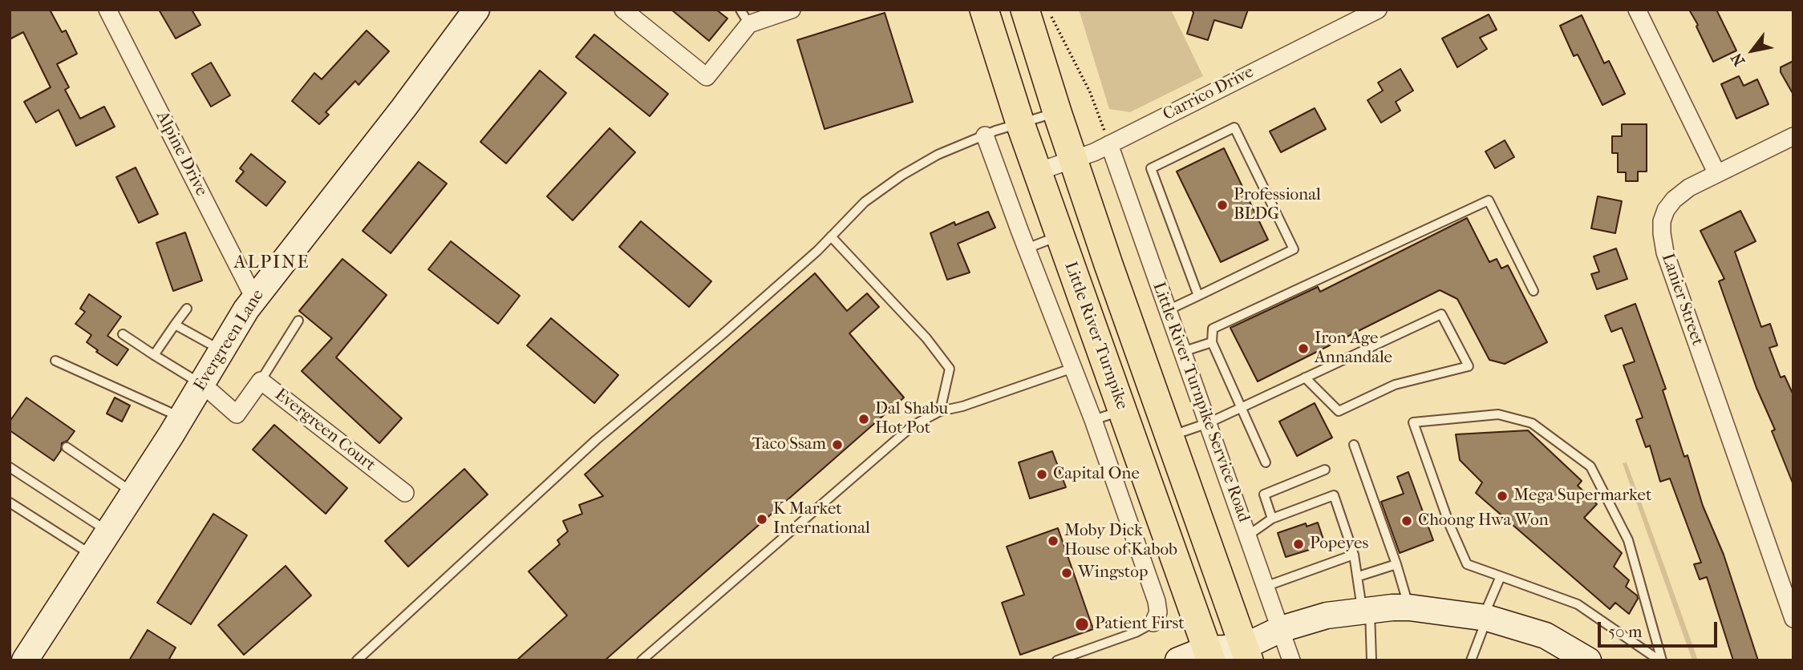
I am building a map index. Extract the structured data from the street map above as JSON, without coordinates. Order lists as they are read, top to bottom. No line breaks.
{"streets":{"main road":["Little River Turnpike"],"street":["Carrico Drive","Alpine Drive","Lanier Street","Evergreen Lane","Little River Turnpike Service Road","Evergreen Court"]},"crossings":[["Carrico Drive","Little River Turnpike"],["Carrico Drive","Little River Turnpike Service Road"],["Alpine Drive","Evergreen Lane"],["Evergreen Lane","Evergreen Court"]],"districts":["ALPINE"],"places":["Professional BLDG","Iron Age Annandale","Dal Shabu Hot Pot","Taco Ssam","Capital One","Mega Supermarket","K Market International","Choong Hwa Won","Moby Dick House of Kabob","Popeyes","Wingstop","Patient First"],"scale_bar":"50 m","north":"bottom left"}
